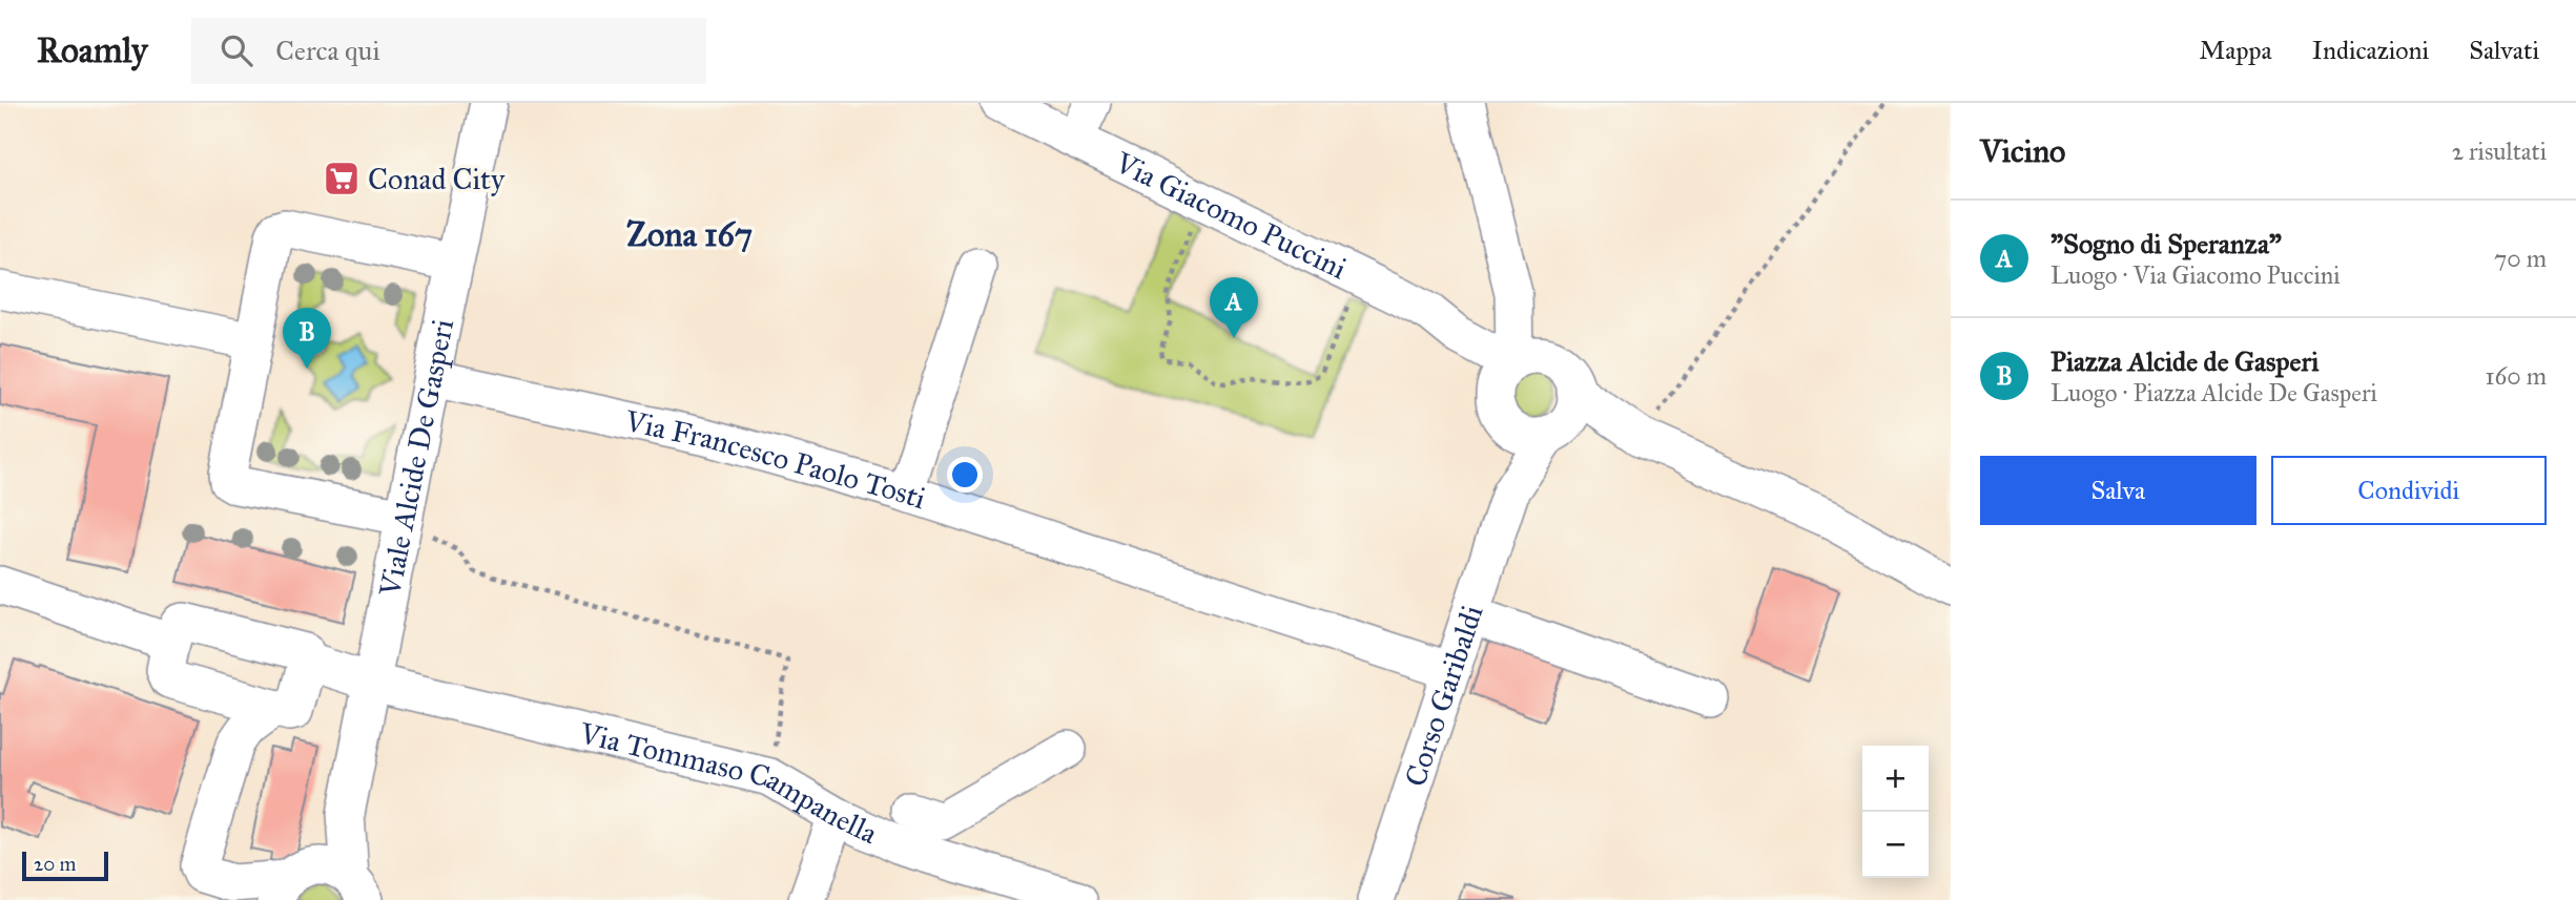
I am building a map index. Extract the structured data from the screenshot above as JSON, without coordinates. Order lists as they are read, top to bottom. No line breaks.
{"streets":{"street":["Via Giacomo Puccini","Viale Alcide De Gasperi","Via Francesco Paolo Tosti","Corso Garibaldi","Via Tommaso Campanella"]},"crossings":[["Via Giacomo Puccini","Corso Garibaldi"],["Viale Alcide De Gasperi","Via Francesco Paolo Tosti"],["Viale Alcide De Gasperi","Via Tommaso Campanella"],["Via Francesco Paolo Tosti","Corso Garibaldi"]],"districts":["Zona 167"],"places":{"supermarket":["Conad City"]},"scale_bar":"20 m","page":{"header":"Roamly","search":"Cerca qui","nav":["Mappa","Indicazioni","Salvati"],"heading":["Vicino","2 risultati"],"list":[{"mark":"A","name":"\"Sogno di Speranza\"","note":"Luogo · Via Giacomo Puccini","value":"70 m"},{"mark":"B","name":"Piazza Alcide de Gasperi","note":"Luogo · Piazza Alcide De Gasperi","value":"160 m"}],"pins":["A","B"],"buttons":["Salva","Condividi"],"map_buttons":["+","−"],"scale":"20 m"}}
